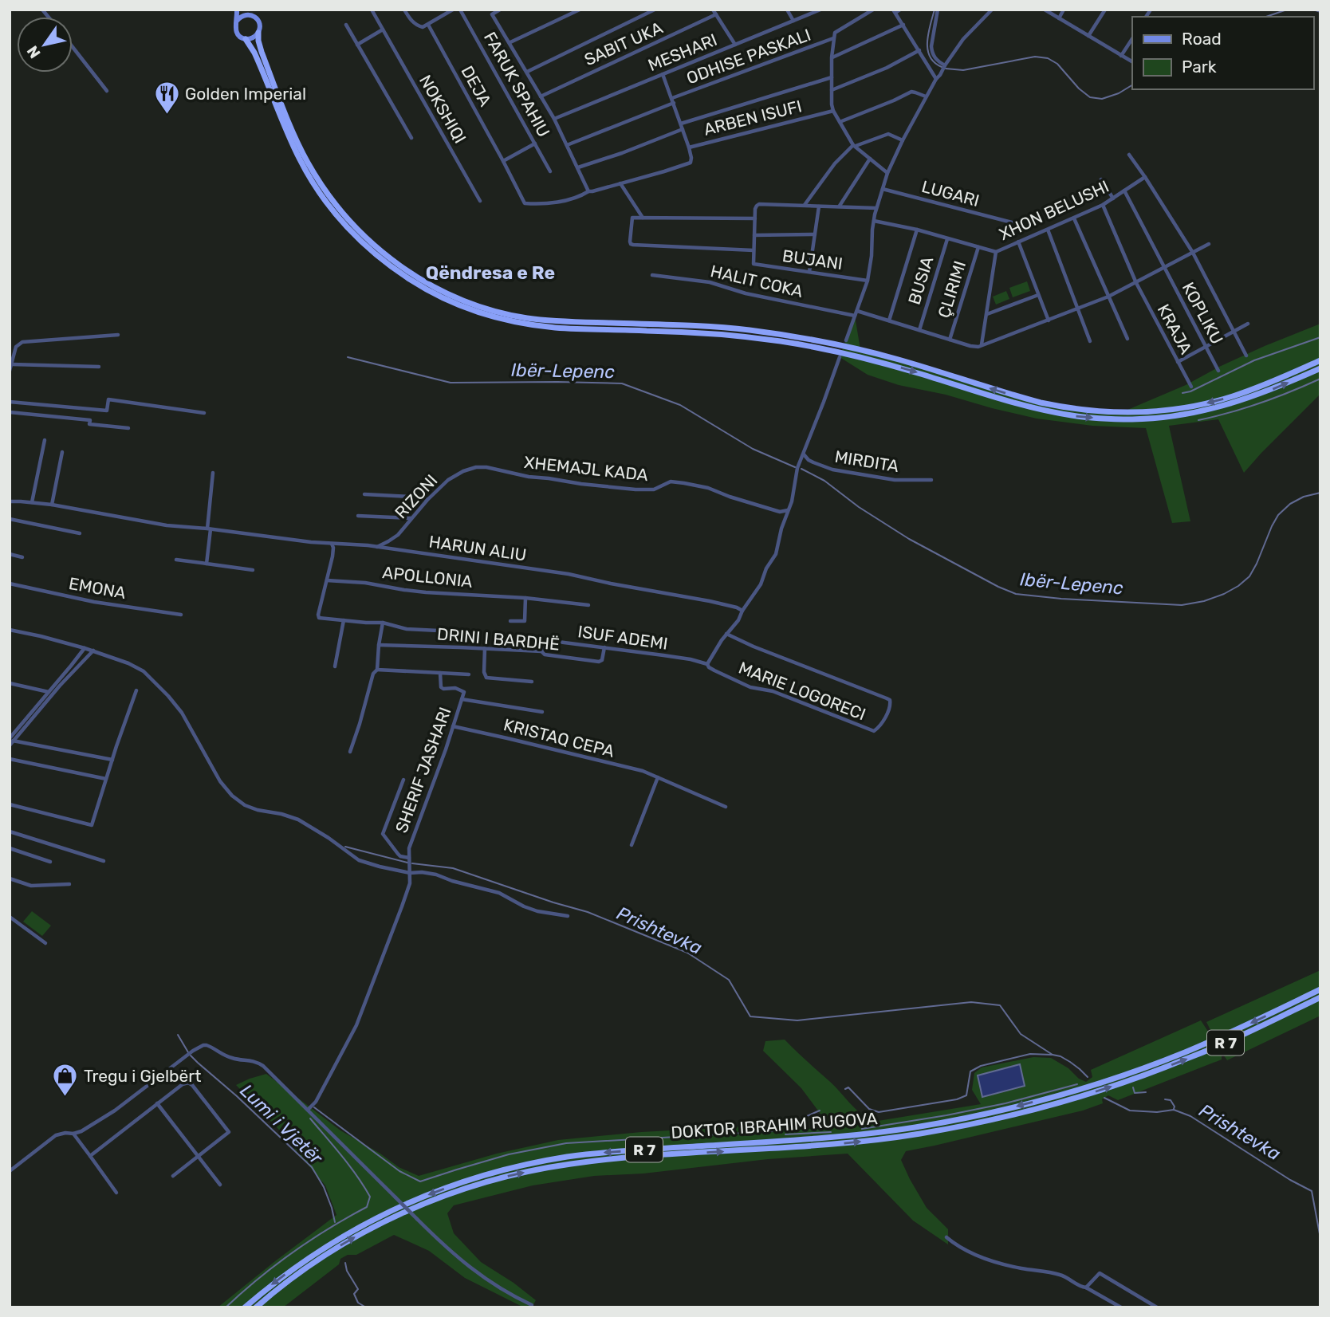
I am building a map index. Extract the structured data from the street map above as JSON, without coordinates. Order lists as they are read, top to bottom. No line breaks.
{"streets":{"highway":["R 7","DOKTOR IBRAHIM RUGOVA"],"street":["SABIT UKA","MESHARI","ODHISE PASKALI","FARUK SPAHIU","DEJA","NOKSHIQI","ARBEN ISUFI","LUGARI","XHON BELUSHI","BUJANI","BUSIA","HALIT COKA","ÇLIRIMI","KOPLIKU","KRAJA","MIRDITA","XHEMAJL KADA","RIZONI","HARUN ALIU","APOLLONIA","EMONA","ISUF ADEMI","DRINI I BARDHË","MARIE LOGORECI","KRISTAQ CEPA","SHERIF JASHARI"]},"crossings":[["MESHARI","ARBEN ISUFI"],["ODHISE PASKALI","ARBEN ISUFI"],["XHON BELUSHI","BUSIA"],["XHON BELUSHI","ÇLIRIMI"],["XHON BELUSHI","KOPLIKU"],["XHON BELUSHI","KRAJA"],["XHEMAJL KADA","RIZONI"],["RIZONI","HARUN ALIU"],["ISUF ADEMI","DRINI I BARDHË"],["ISUF ADEMI","MARIE LOGORECI"],["KRISTAQ CEPA","SHERIF JASHARI"]],"districts":["Qëndresa e Re"],"water":["Ibër-Lepenc","Prishtevka","Lumi i Vjetër"],"places":{"restaurant":["Golden Imperial"],"shop":["Tregu i Gjelbërt"]},"legend":["Road","Park"],"north":"bottom left"}
